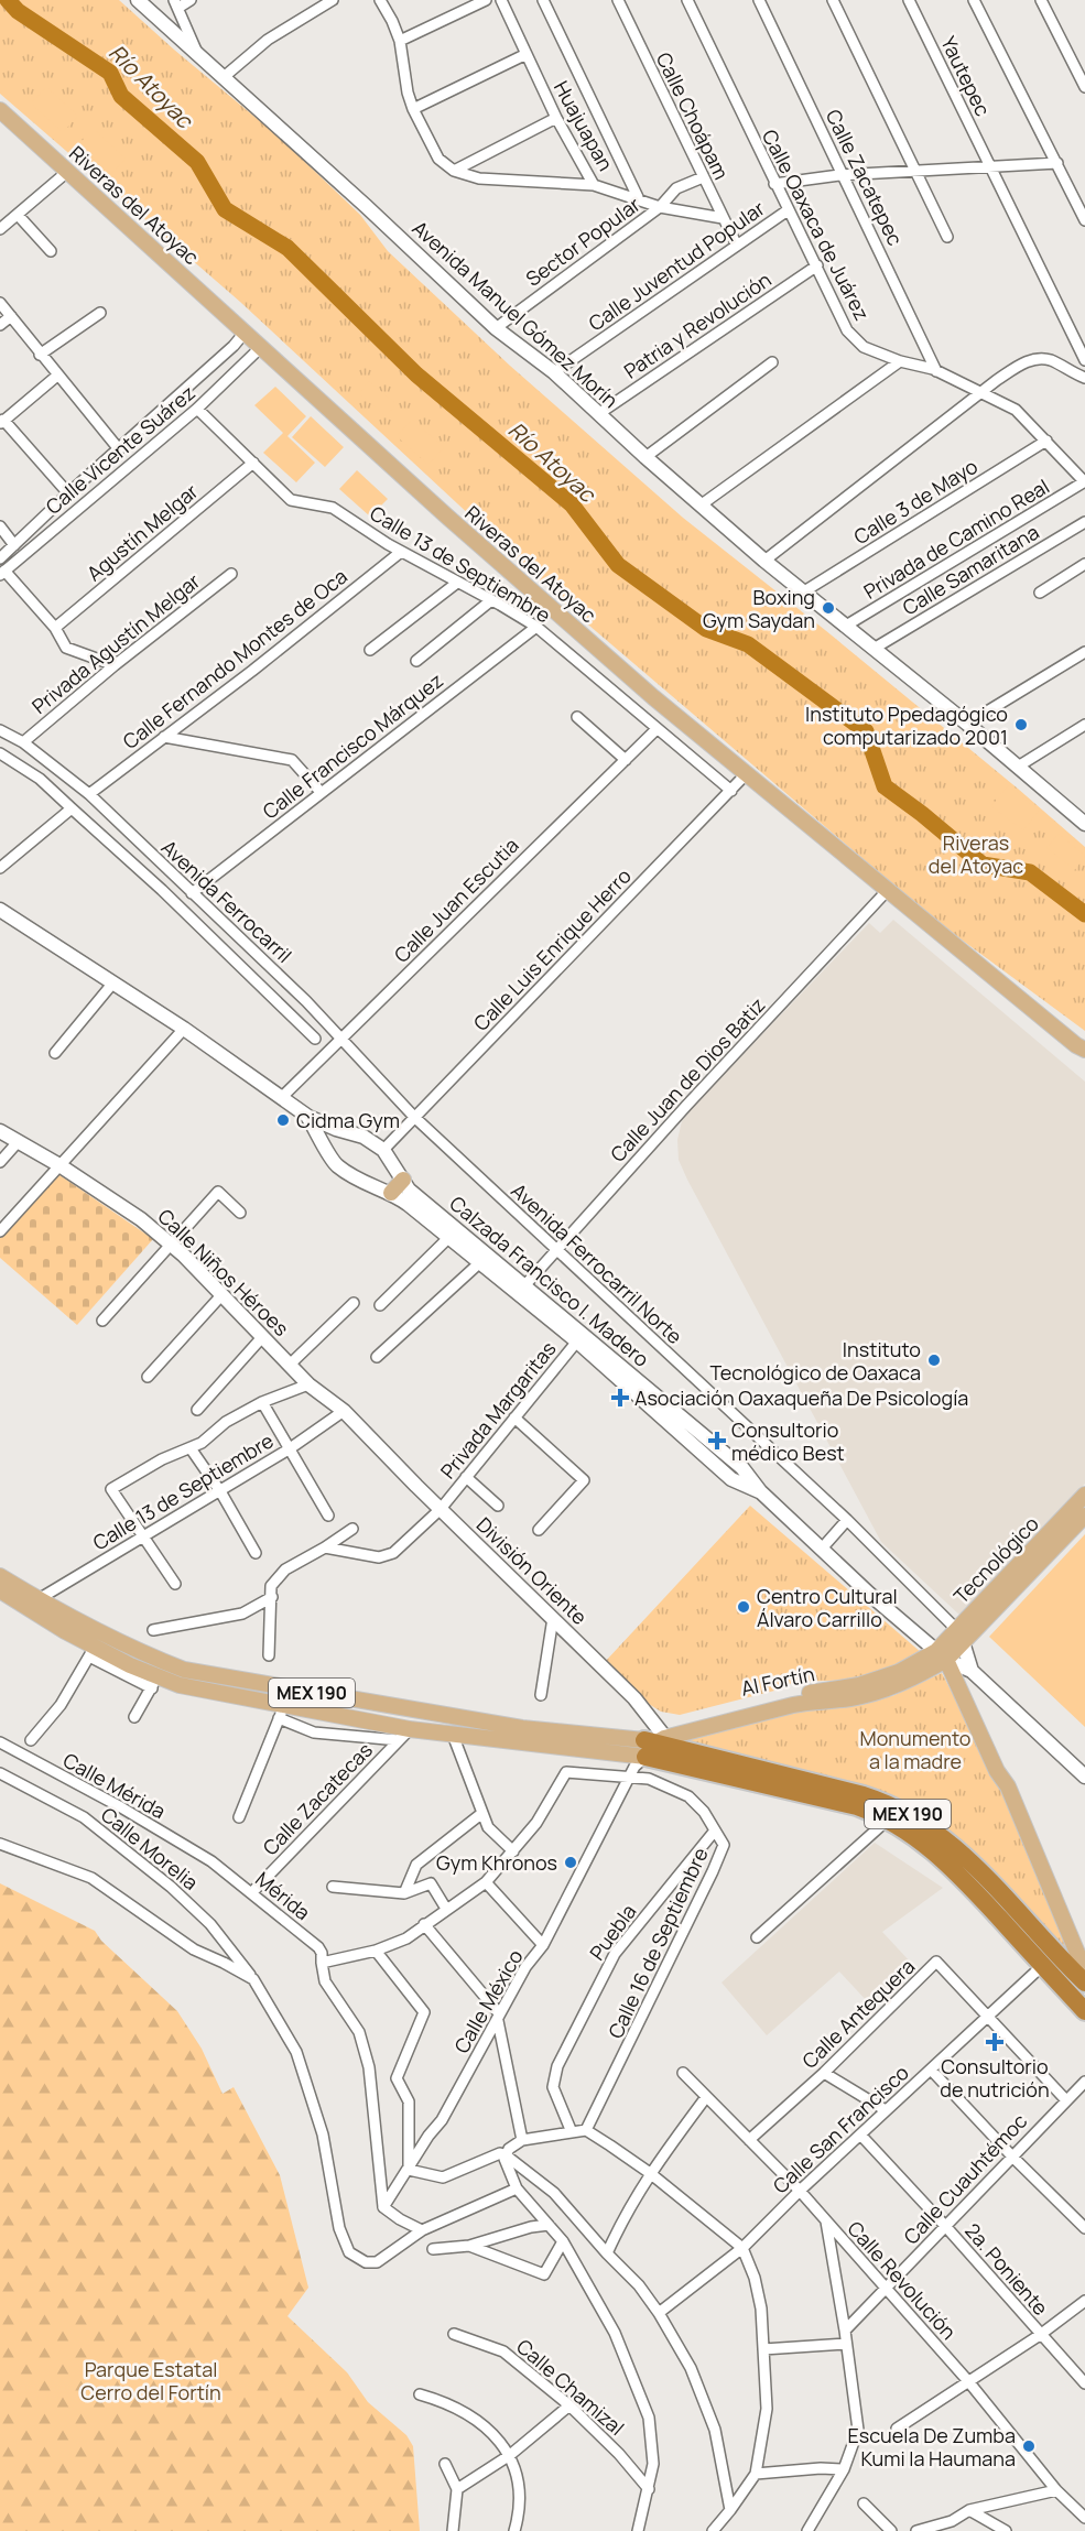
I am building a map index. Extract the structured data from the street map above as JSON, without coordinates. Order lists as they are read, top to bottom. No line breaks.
{"streets":{"highway":["MEX 190"],"main road":["Riveras del Atoyac","Avenida Manuel Gómez Morín","Calle Niños Héroes","Calzada Francisco I. Madero","Tecnológico","División Oriente","Al Fortín"],"street":["Yautepec","Calle Choápam","Huajuapan","Calle Zacatepec","Calle Oaxaca de Juárez","Sector Popular","Calle Juventud Popular","Patria y Revolución","Calle Vicente Suárez","Calle 3 de Mayo","Agustín Melgar","Privada de Camino Real","Calle 13 de Septiembre","Calle Samaritana","Privada Agustín Melgar","Calle Fernando Montes de Oca","Calle Francisco Márquez","Calle Juan Escutia","Avenida Ferrocarril","Calle Luis Enrique Herro","Calle Juan de Dios Batiz","Avenida Ferrocarril Norte","Privada Margaritas","Calle Mérida","Calle Zacatecas","Calle Morelia","Mérida","Puebla","Calle 16 de Septiembre","Calle México","Calle Antequera","Calle San Francisco","Calle Cuauhtémoc","2a. Poniente","Calle Revolución","Calle Chamizal"]},"crossings":[["Calle Choápam","Huajuapan"],["Calle Choápam","Sector Popular"],["Calle Choápam","Calle Juventud Popular"],["Huajuapan","Sector Popular"],["Calle Zacatepec","Calle Oaxaca de Juárez"],["Riveras del Atoyac","Calle Vicente Suárez"],["Riveras del Atoyac","Calle Luis Enrique Herro"],["Riveras del Atoyac","Calle Juan de Dios Batiz"],["Calle Oaxaca de Juárez","Calle Juventud Popular"],["Calle Oaxaca de Juárez","Patria y Revolución"],["Calle Oaxaca de Juárez","Calle 3 de Mayo"],["Calle Oaxaca de Juárez","Privada de Camino Real"],["Sector Popular","Avenida Manuel Gómez Morín"],["Calle Juventud Popular","Avenida Manuel Gómez Morín"],["Avenida Manuel Gómez Morín","Patria y Revolución"],["Avenida Manuel Gómez Morín","Calle 3 de Mayo"],["Avenida Manuel Gómez Morín","Privada de Camino Real"],["Avenida Manuel Gómez Morín","Calle Samaritana"],["Calle Vicente Suárez","Calle 13 de Septiembre"],["Agustín Melgar","Calle 13 de Septiembre"],["Calle 13 de Septiembre","Calle Fernando Montes de Oca"],["Calle 13 de Septiembre","Calle Francisco Márquez"],["Calle 13 de Septiembre","Calle Juan Escutia"],["Calle 13 de Septiembre","Calle Luis Enrique Herro"],["Calle 13 de Septiembre","Calle Niños Héroes"],["Calle 13 de Septiembre","División Oriente"],["Calle 13 de Septiembre","MEX 190"],["Privada Agustín Melgar","Avenida Ferrocarril"],["Calle Fernando Montes de Oca","Avenida Ferrocarril"],["Calle Francisco Márquez","Avenida Ferrocarril"],["Calle Juan Escutia","Avenida Ferrocarril"],["Calle Juan Escutia","Calzada Francisco I. Madero"],["Avenida Ferrocarril","Calle Luis Enrique Herro"],["Avenida Ferrocarril","Avenida Ferrocarril Norte"],["Calle Luis Enrique Herro","Avenida Ferrocarril Norte"],["Calle Luis Enrique Herro","Calzada Francisco I. Madero"],["Calle Juan de Dios Batiz","Avenida Ferrocarril Norte"],["Calle Juan de Dios Batiz","Calzada Francisco I. Madero"],["Avenida Ferrocarril Norte","Tecnológico"],["Calle Niños Héroes","División Oriente"],["Calzada Francisco I. Madero","Privada Margaritas"],["Calzada Francisco I. Madero","Tecnológico"],["Calzada Francisco I. Madero","Al Fortín"],["Privada Margaritas","División Oriente"],["Tecnológico","Al Fortín"],["División Oriente","Al Fortín"],["División Oriente","MEX 190"],["División Oriente","Calle 16 de Septiembre"],["División Oriente","Calle México"],["Al Fortín","MEX 190"],["Al Fortín","Calle 16 de Septiembre"],["Al Fortín","Calle México"],["MEX 190","Calle Zacatecas"],["MEX 190","Calle 16 de Septiembre"],["MEX 190","Calle México"],["MEX 190","Calle San Francisco"],["Calle Mérida","Mérida"],["Calle Zacatecas","Mérida"],["Mérida","Calle México"],["Puebla","Calle 16 de Septiembre"],["Calle 16 de Septiembre","Calle México"],["Calle Antequera","Calle San Francisco"],["Calle Antequera","Calle Revolución"],["Calle San Francisco","2a. Poniente"],["Calle San Francisco","Calle Revolución"],["Calle Cuauhtémoc","2a. Poniente"],["Calle Cuauhtémoc","Calle Revolución"]],"water":["Río Atoyac"],"parks":["Riveras del Atoyac","Monumento a la madre","Parque Estatal Cerro del Fortín"],"places":{"other":["Boxing Gym Saydan","Instituto Ppedagógico computarizado 2001","Cidma Gym","Instituto Tecnológico de Oaxaca","Centro Cultural Álvaro Carrillo","Gym Khronos","Escuela De Zumba Kumi Ia Haumana"],"health":["Asociación Oaxaqueña De Psicología","Consultorio médico Best","Consultorio de nutrición"]}}
